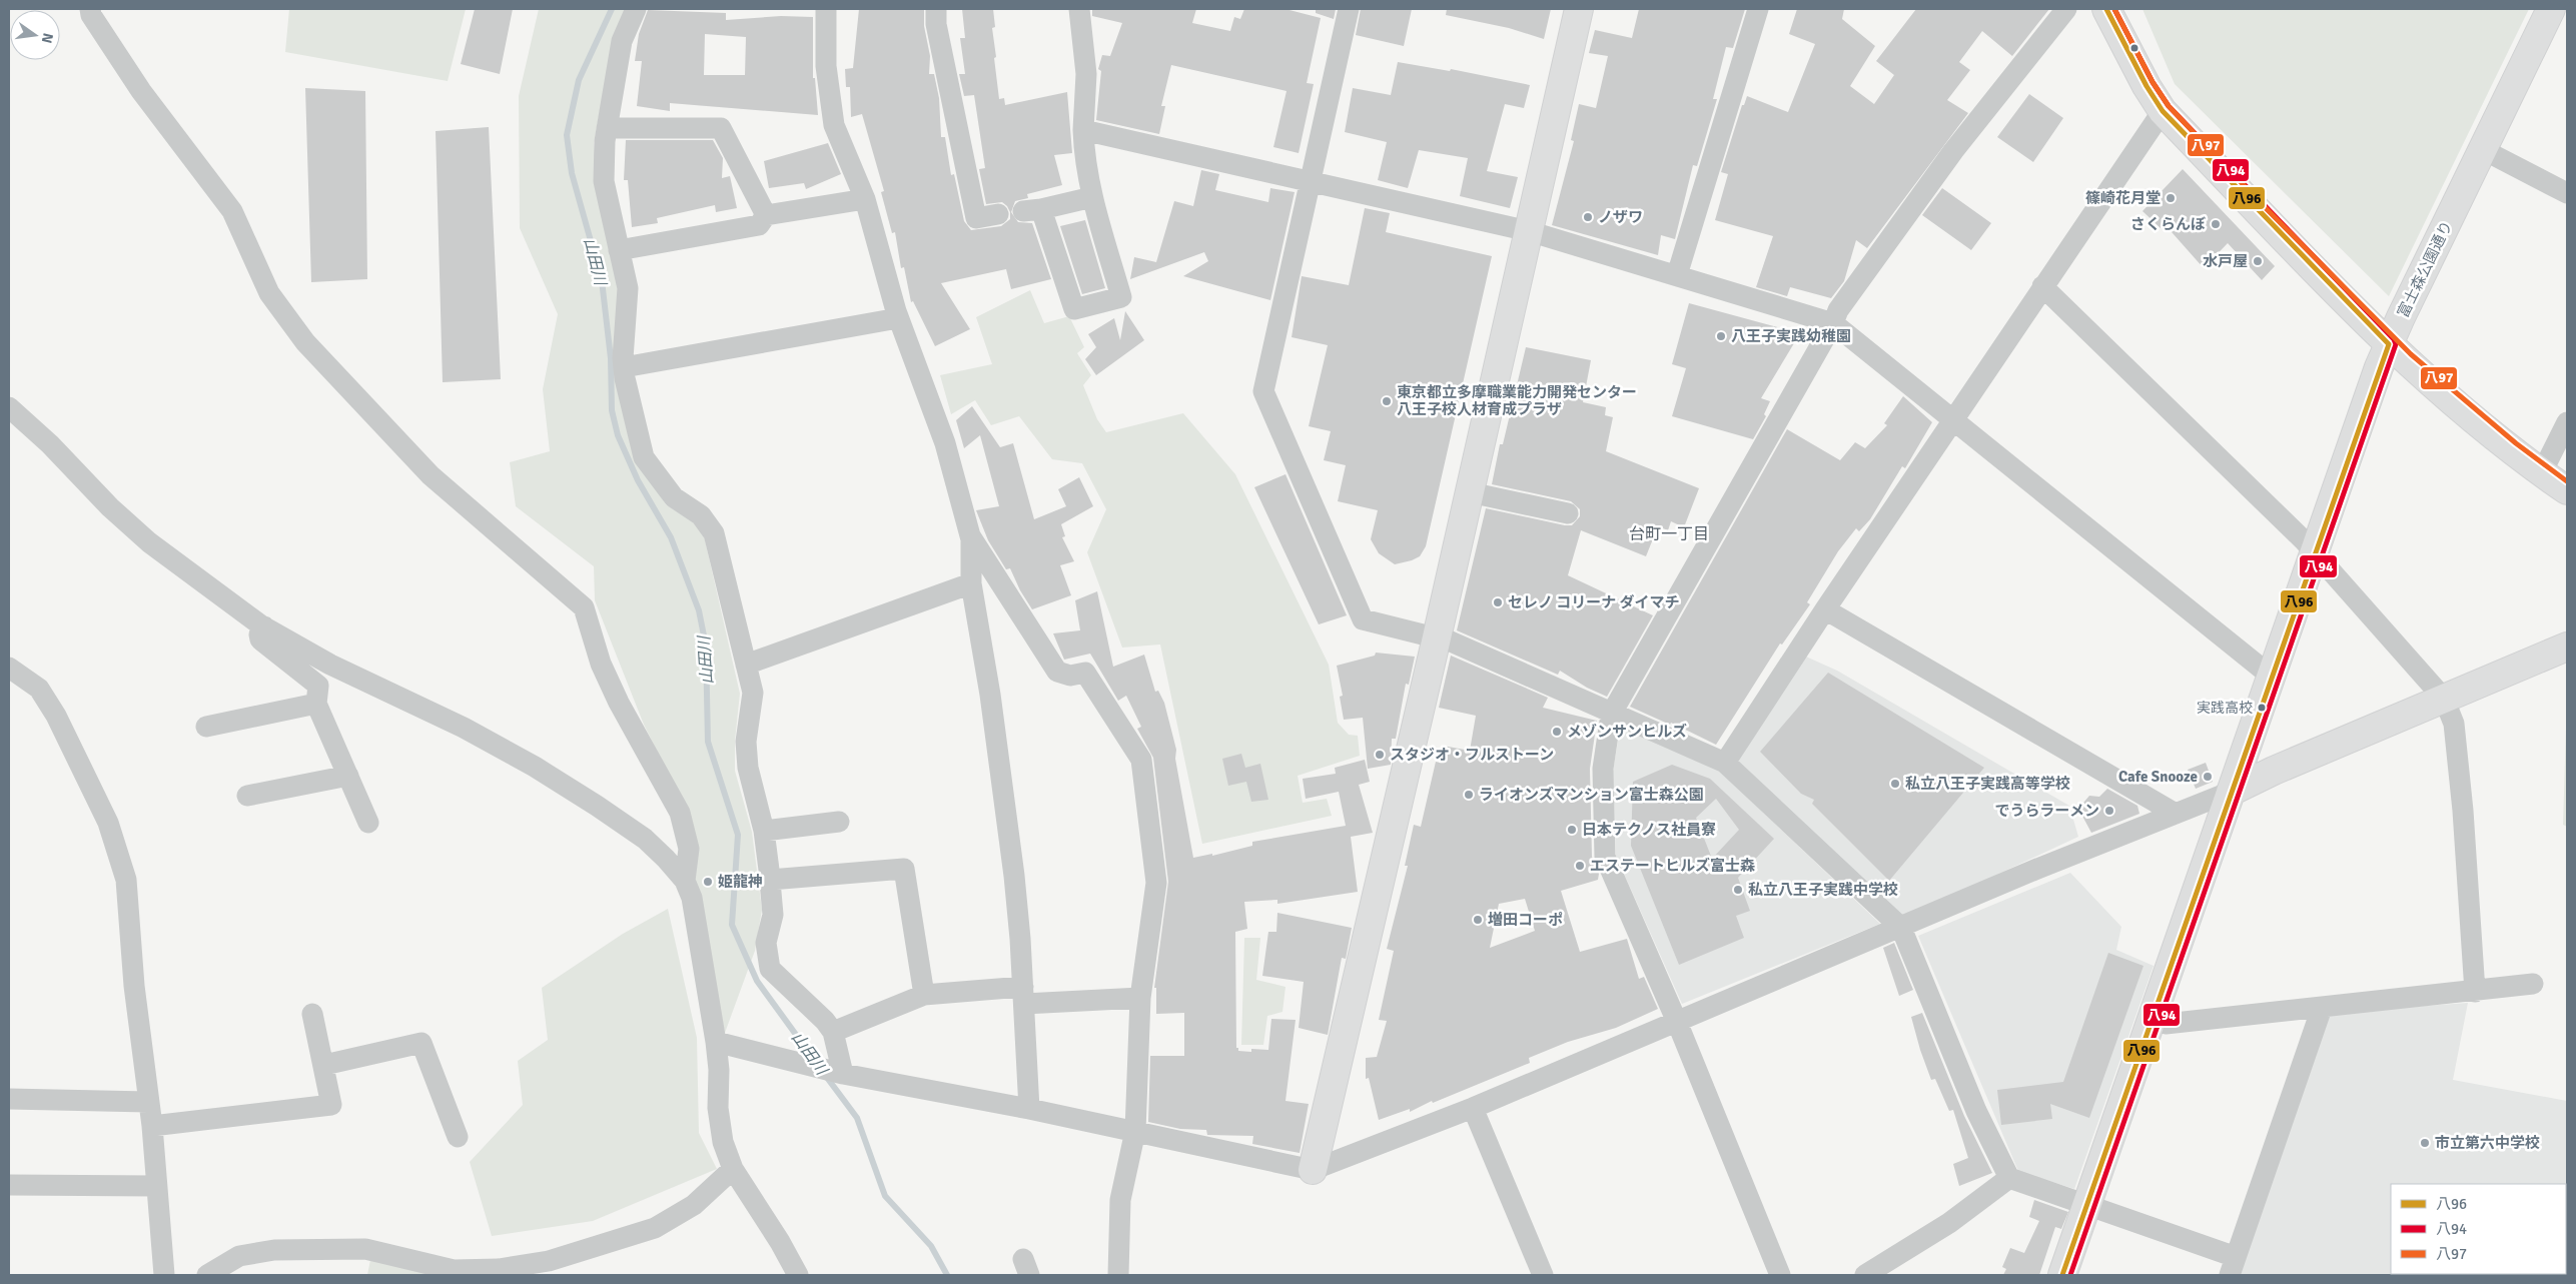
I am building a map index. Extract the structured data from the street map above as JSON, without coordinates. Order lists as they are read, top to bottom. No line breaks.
{"streets":{"street":["富士森公園通り"]},"districts":["台町一丁目"],"water":["山田川"],"places":["篠崎花月堂","ノザワ","さくらんぼ","水戸屋","八王子実践幼稚園","東京都立多摩職業能力開発センター 八王子校人材育成プラザ","セレノ コリーナ ダイマチ","実践高校","メゾンサンヒルズ","スタジオ・フルストーン","Cafe Snooze","私立八王子実践高等学校","ライオンズマンション富士森公園","でうらラーメン","日本テクノス社員寮","エステートヒルズ富士森","姫龍神","私立八王子実践中学校","増田コーポ","市立第六中学校"],"lines":["transit line 八96","transit line 八94","transit line 八97"],"legend":["八96","八94","八97"],"north":"right"}
